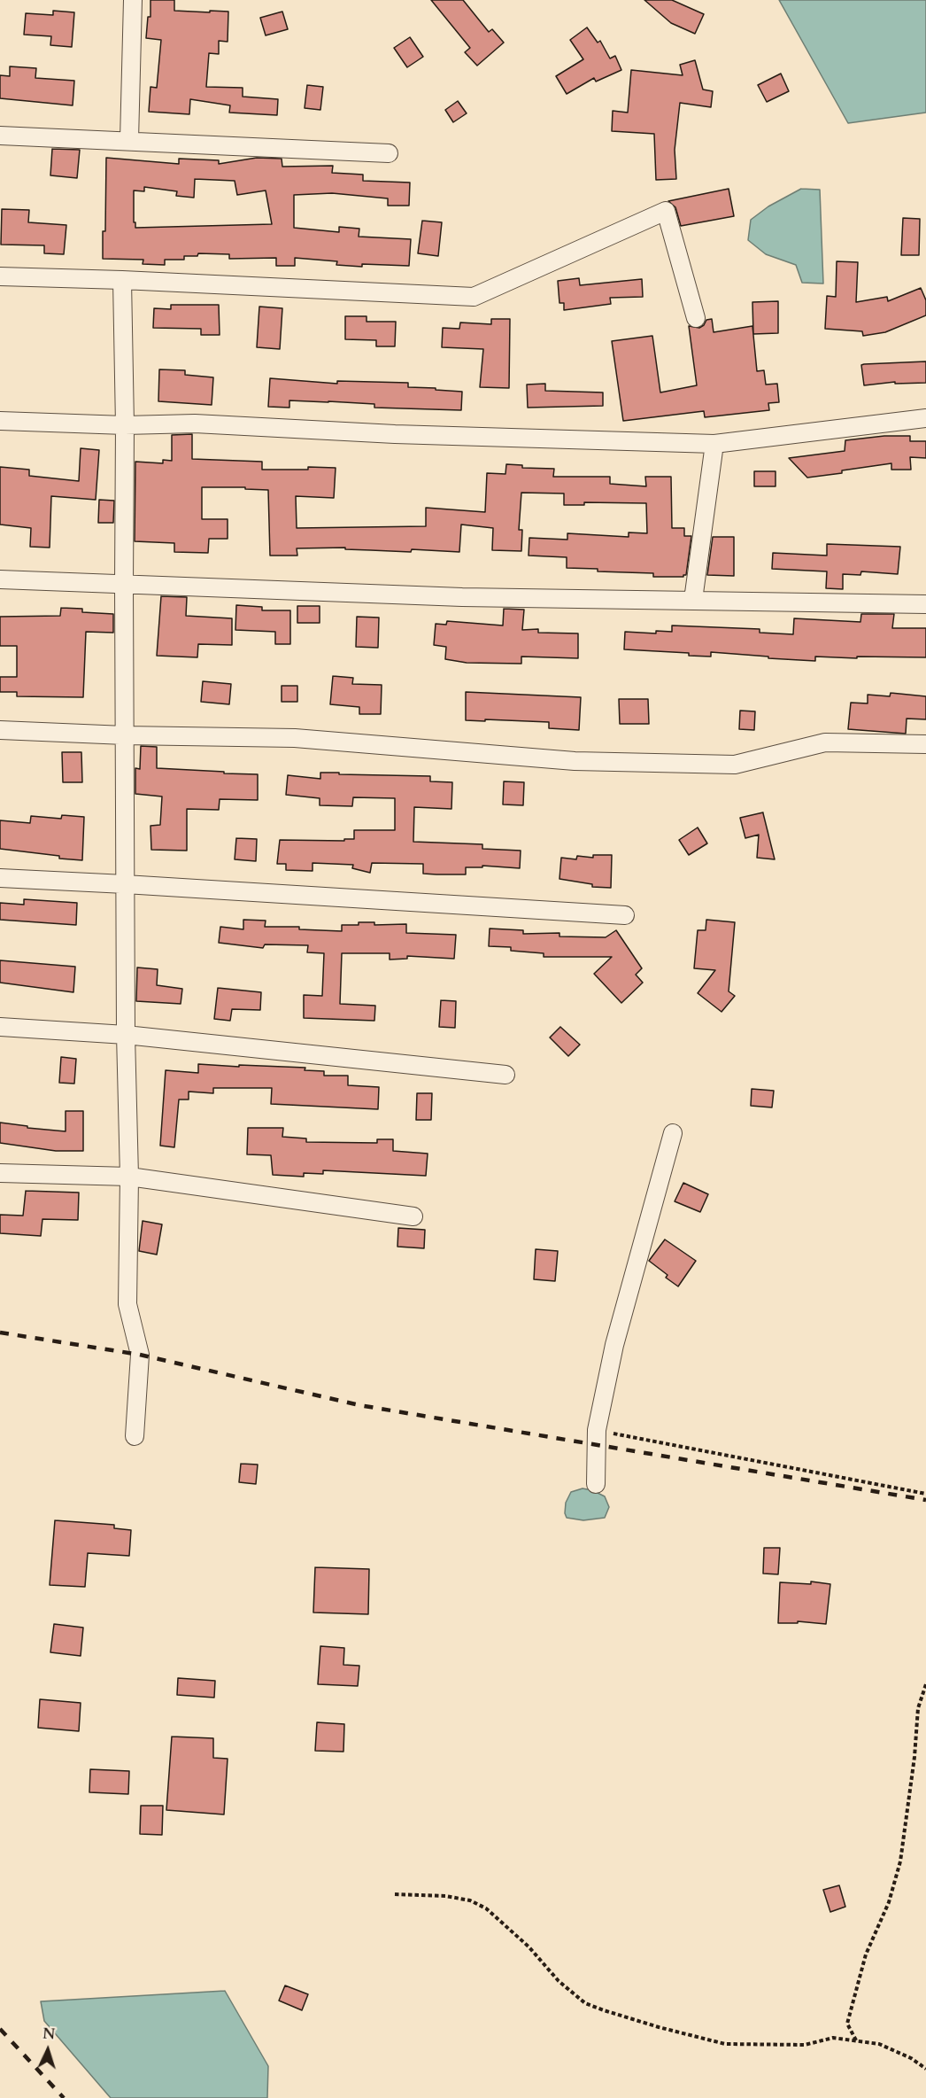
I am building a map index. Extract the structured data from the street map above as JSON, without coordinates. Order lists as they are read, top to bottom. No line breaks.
{"north":"top"}
